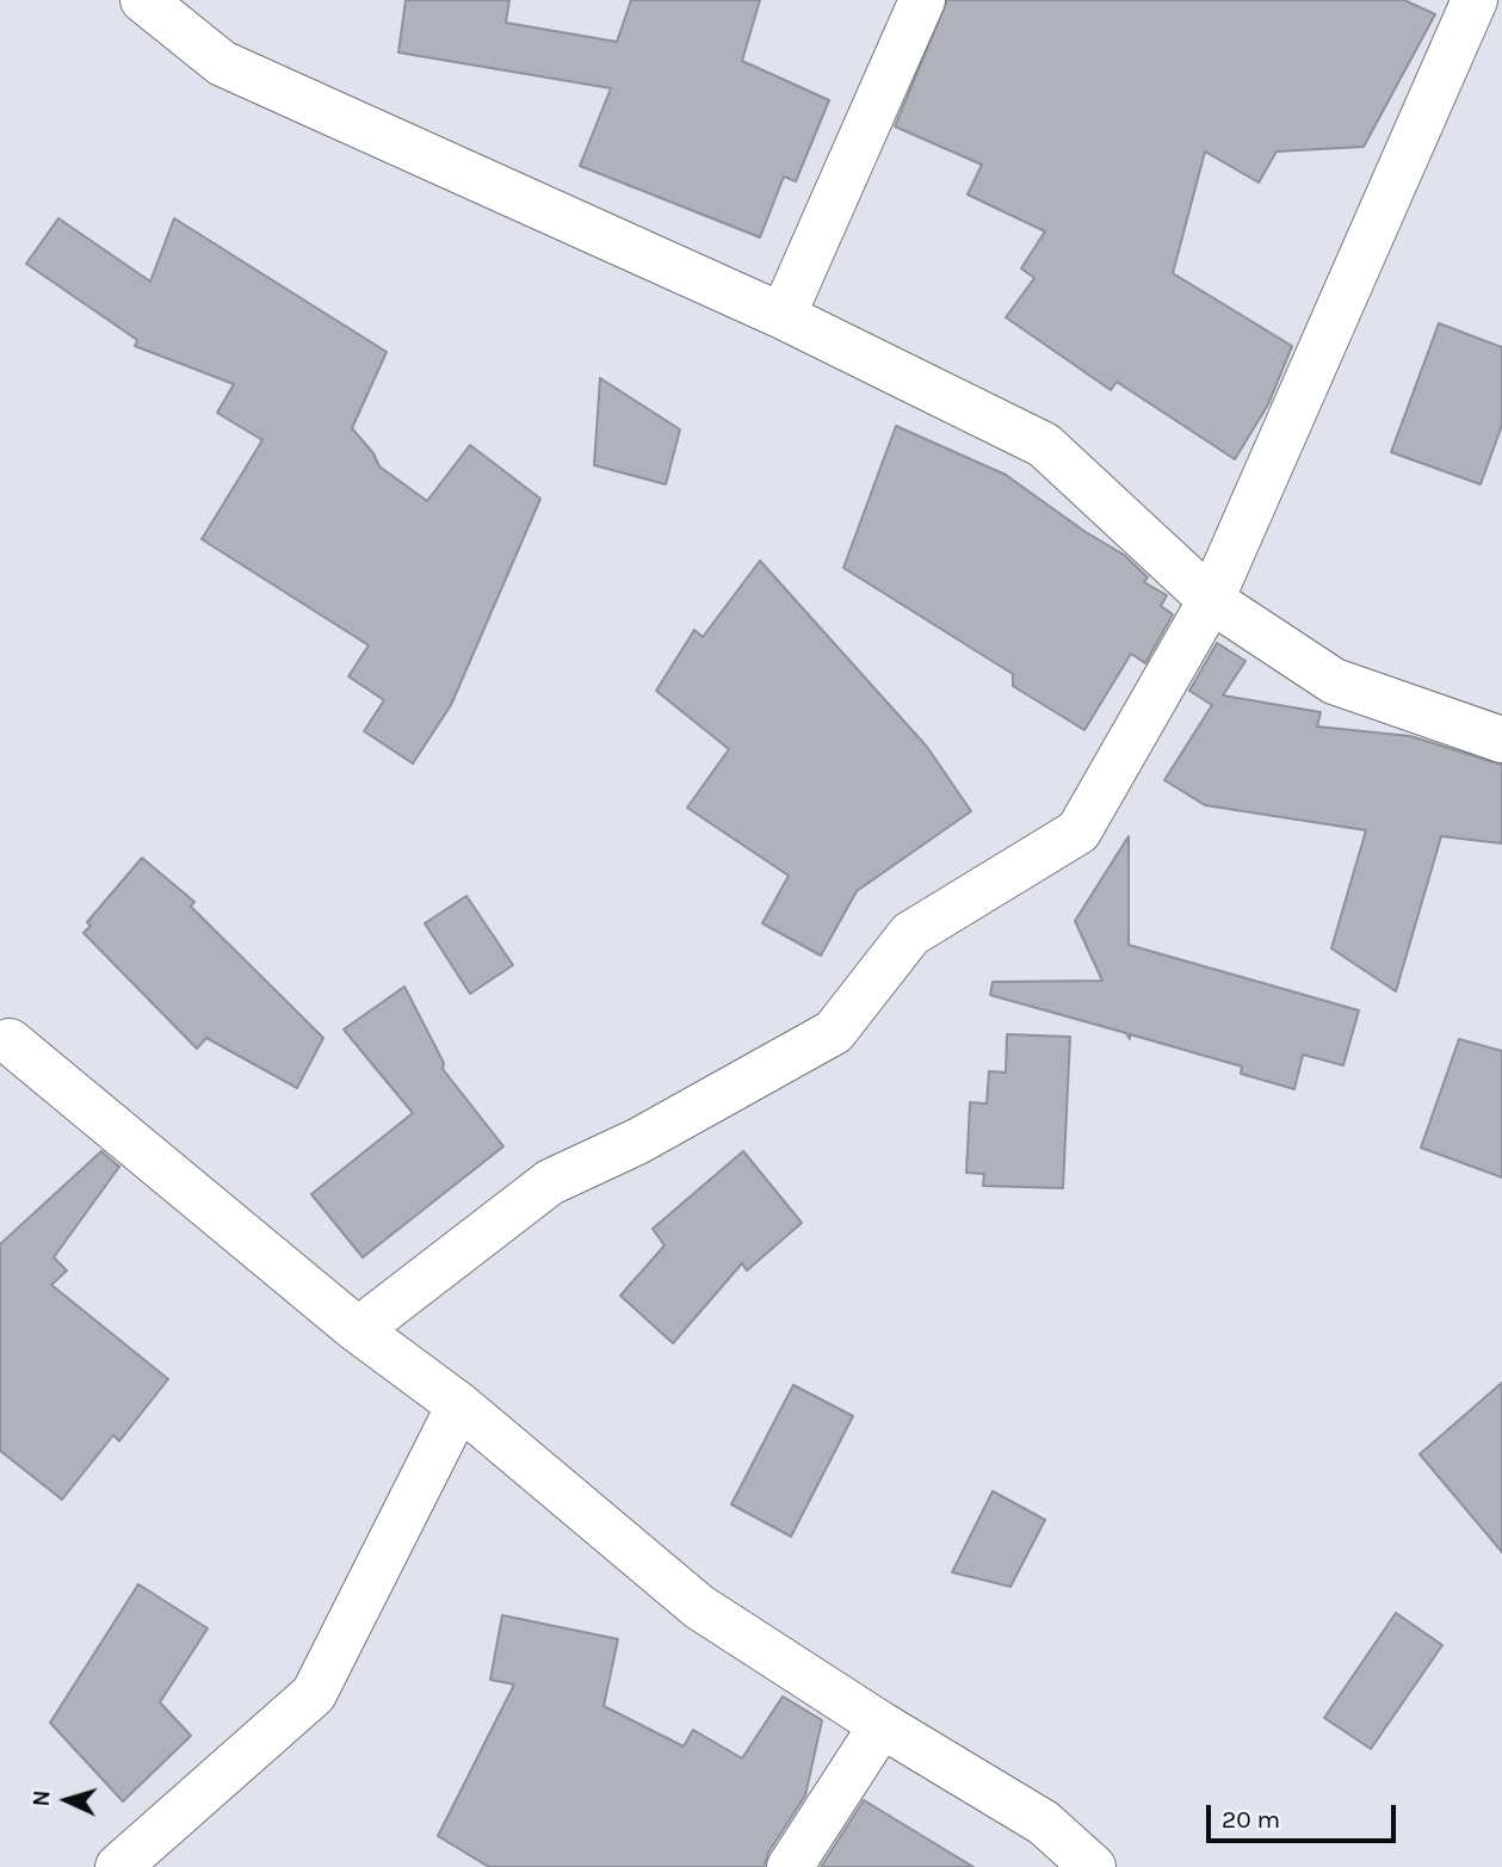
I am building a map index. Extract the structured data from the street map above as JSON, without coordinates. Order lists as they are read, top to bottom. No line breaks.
{"scale_bar":"20 m","north":"left"}
